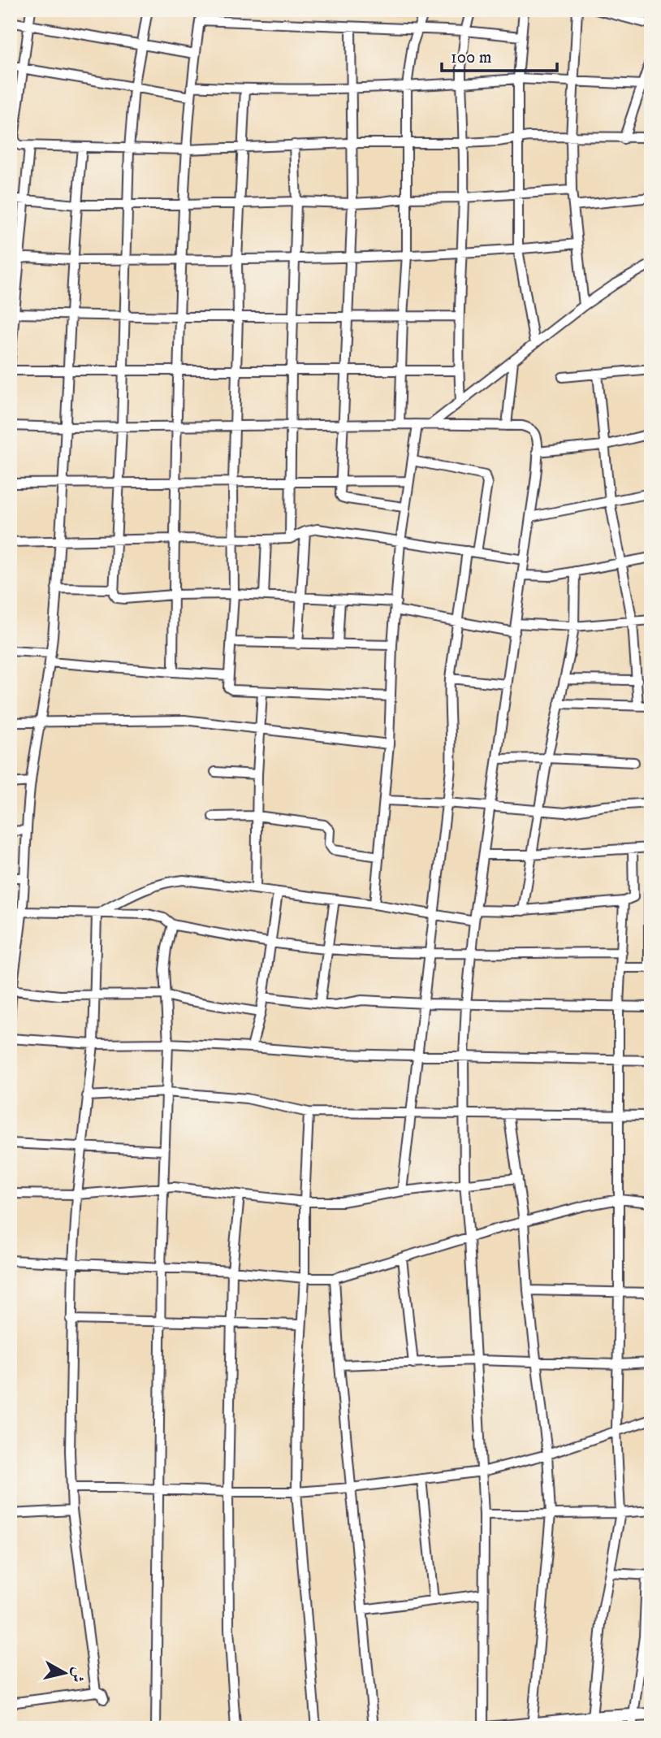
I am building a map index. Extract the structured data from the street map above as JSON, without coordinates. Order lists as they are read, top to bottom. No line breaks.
{"scale_bar":"100 m","north":"right"}
